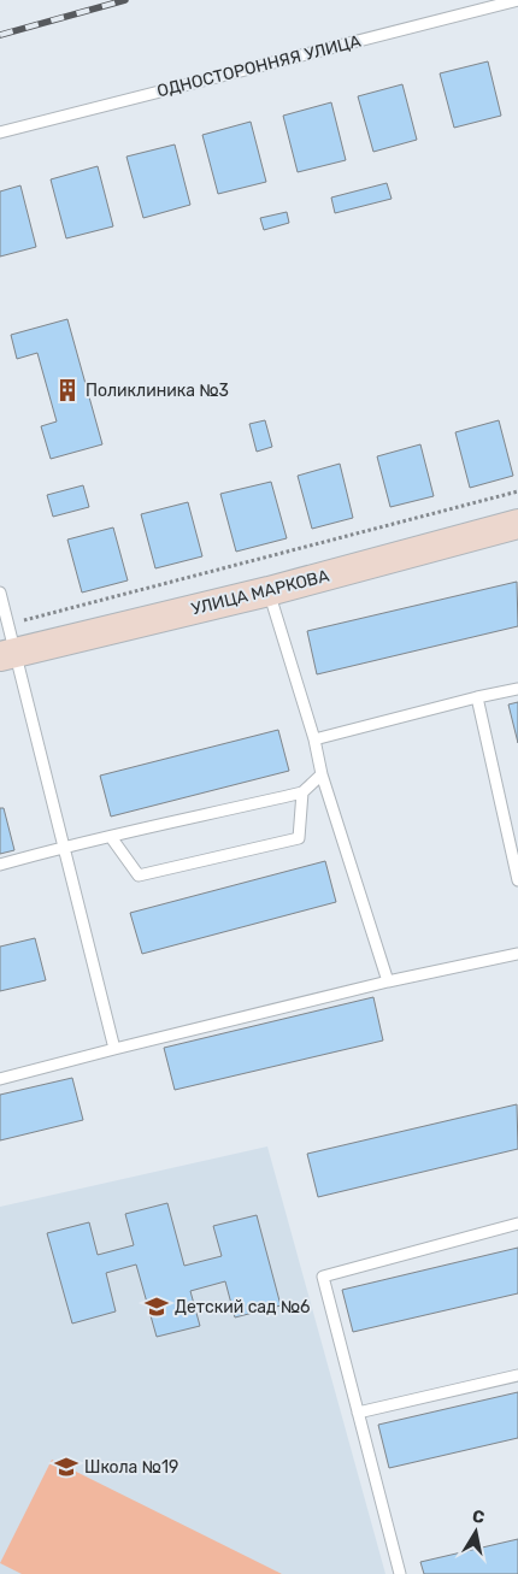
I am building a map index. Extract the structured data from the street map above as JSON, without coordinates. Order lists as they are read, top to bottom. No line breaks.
{"streets":{"main road":["УЛИЦА МАРКОВА"],"lane":["ОДНОСТОРОННЯЯ УЛИЦА"]},"places":{"building":["Поликлиника №3"],"school or university":["Детский сад №6","Школа №19"]},"north":"top"}
